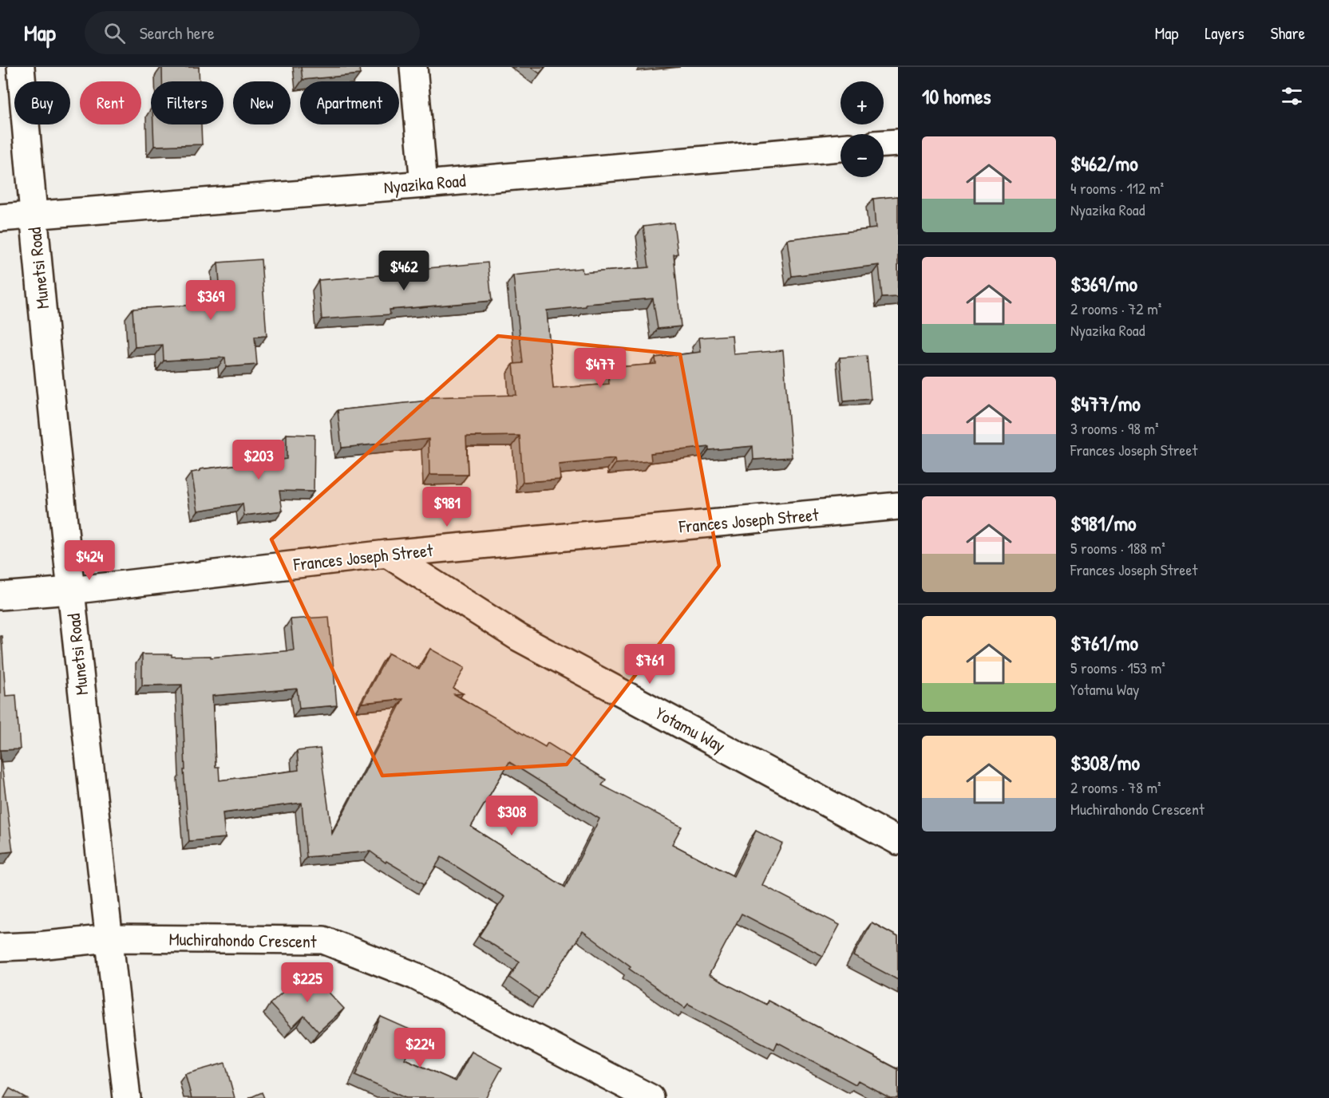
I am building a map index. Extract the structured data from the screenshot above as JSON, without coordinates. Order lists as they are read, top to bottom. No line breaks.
{"streets":{"street":["Nyazika Road","Munetsi Road","Frances Joseph Street","Yotamu Way","Muchirahondo Crescent"]},"crossings":[["Nyazika Road","Munetsi Road"],["Munetsi Road","Frances Joseph Street"],["Munetsi Road","Muchirahondo Crescent"],["Frances Joseph Street","Yotamu Way"]],"page":{"header":"Map","search":"Search here","nav":["Map","Layers","Share"],"heading":"10 homes","map_buttons":["+","−"],"chip":["Buy","Rent","Filters","New","Apartment"],"list":[{"name":"$462/mo","note":"4 rooms · 112 m² · Nyazika Road"},{"name":"$369/mo","note":"2 rooms · 72 m² · Nyazika Road"},{"name":"$477/mo","note":"3 rooms · 98 m² · Frances Joseph Street"},{"name":"$981/mo","note":"5 rooms · 188 m² · Frances Joseph Street"},{"name":"$761/mo","note":"5 rooms · 153 m² · Yotamu Way"},{"name":"$308/mo","note":"2 rooms · 78 m² · Muchirahondo Crescent"}],"price":["$462","$369","$477","$203","$981","$424","$761","$308","$225","$224"]}}
